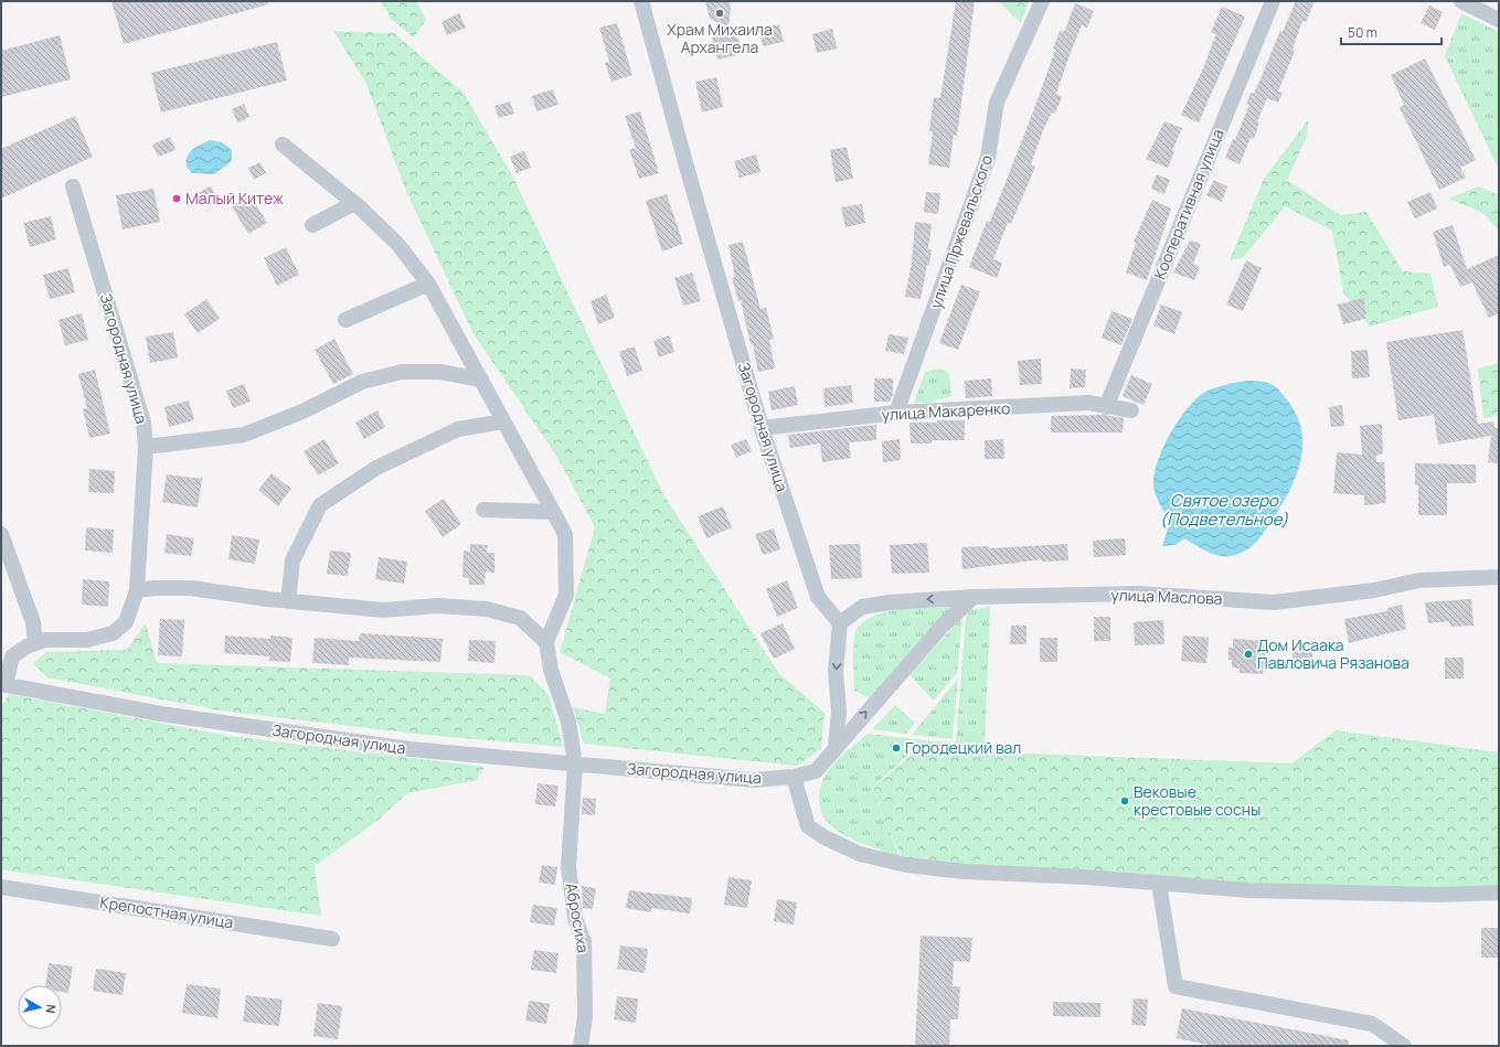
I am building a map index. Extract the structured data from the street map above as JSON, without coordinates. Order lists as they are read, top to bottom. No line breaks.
{"streets":{"street":["Кооперативная улица","улица Пржевальского","Загородная улица","улица Макаренко","улица Маслова","Крепостная улица","Абросиха"]},"crossings":[["Кооперативная улица","улица Макаренко"],["улица Пржевальского","улица Макаренко"],["Загородная улица","улица Макаренко"],["Загородная улица","улица Маслова"],["Загородная улица","Абросиха"]],"water":["Святое озеро (Подветельное)"],"places":["Храм Михаила Архангела","Малый Китеж","Дом Исаака Павловича Рязанова","Городецкий вал","Вековые крестовые сосны"],"scale_bar":"50 m","north":"right"}
